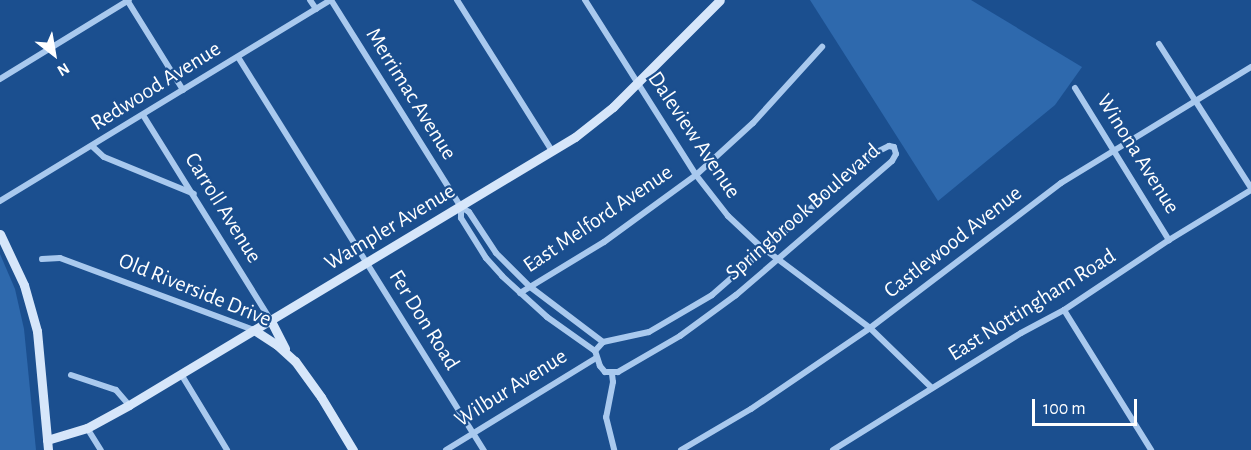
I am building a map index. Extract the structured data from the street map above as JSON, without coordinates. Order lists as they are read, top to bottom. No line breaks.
{"streets":{"street":["Redwood Avenue","Merrimac Avenue","Daleview Avenue","Winona Avenue","Carroll Avenue","Springbrook Boulevard","East Melford Avenue","Wampler Avenue","Castlewood Avenue","Old Riverside Drive","East Nottingham Road","Fer Don Road","Wilbur Avenue"]},"crossings":[["Redwood Avenue","Merrimac Avenue"],["Redwood Avenue","Carroll Avenue"],["Redwood Avenue","Fer Don Road"],["Merrimac Avenue","Springbrook Boulevard"],["Merrimac Avenue","East Melford Avenue"],["Merrimac Avenue","Wampler Avenue"],["Merrimac Avenue","Wilbur Avenue"],["Daleview Avenue","Springbrook Boulevard"],["Daleview Avenue","East Melford Avenue"],["Daleview Avenue","Wampler Avenue"],["Daleview Avenue","Castlewood Avenue"],["Daleview Avenue","East Nottingham Road"],["Winona Avenue","Castlewood Avenue"],["Winona Avenue","East Nottingham Road"],["Carroll Avenue","Wampler Avenue"],["Wampler Avenue","Old Riverside Drive"],["Wampler Avenue","Fer Don Road"],["Fer Don Road","Wilbur Avenue"]],"scale_bar":"100 m","north":"bottom right"}
